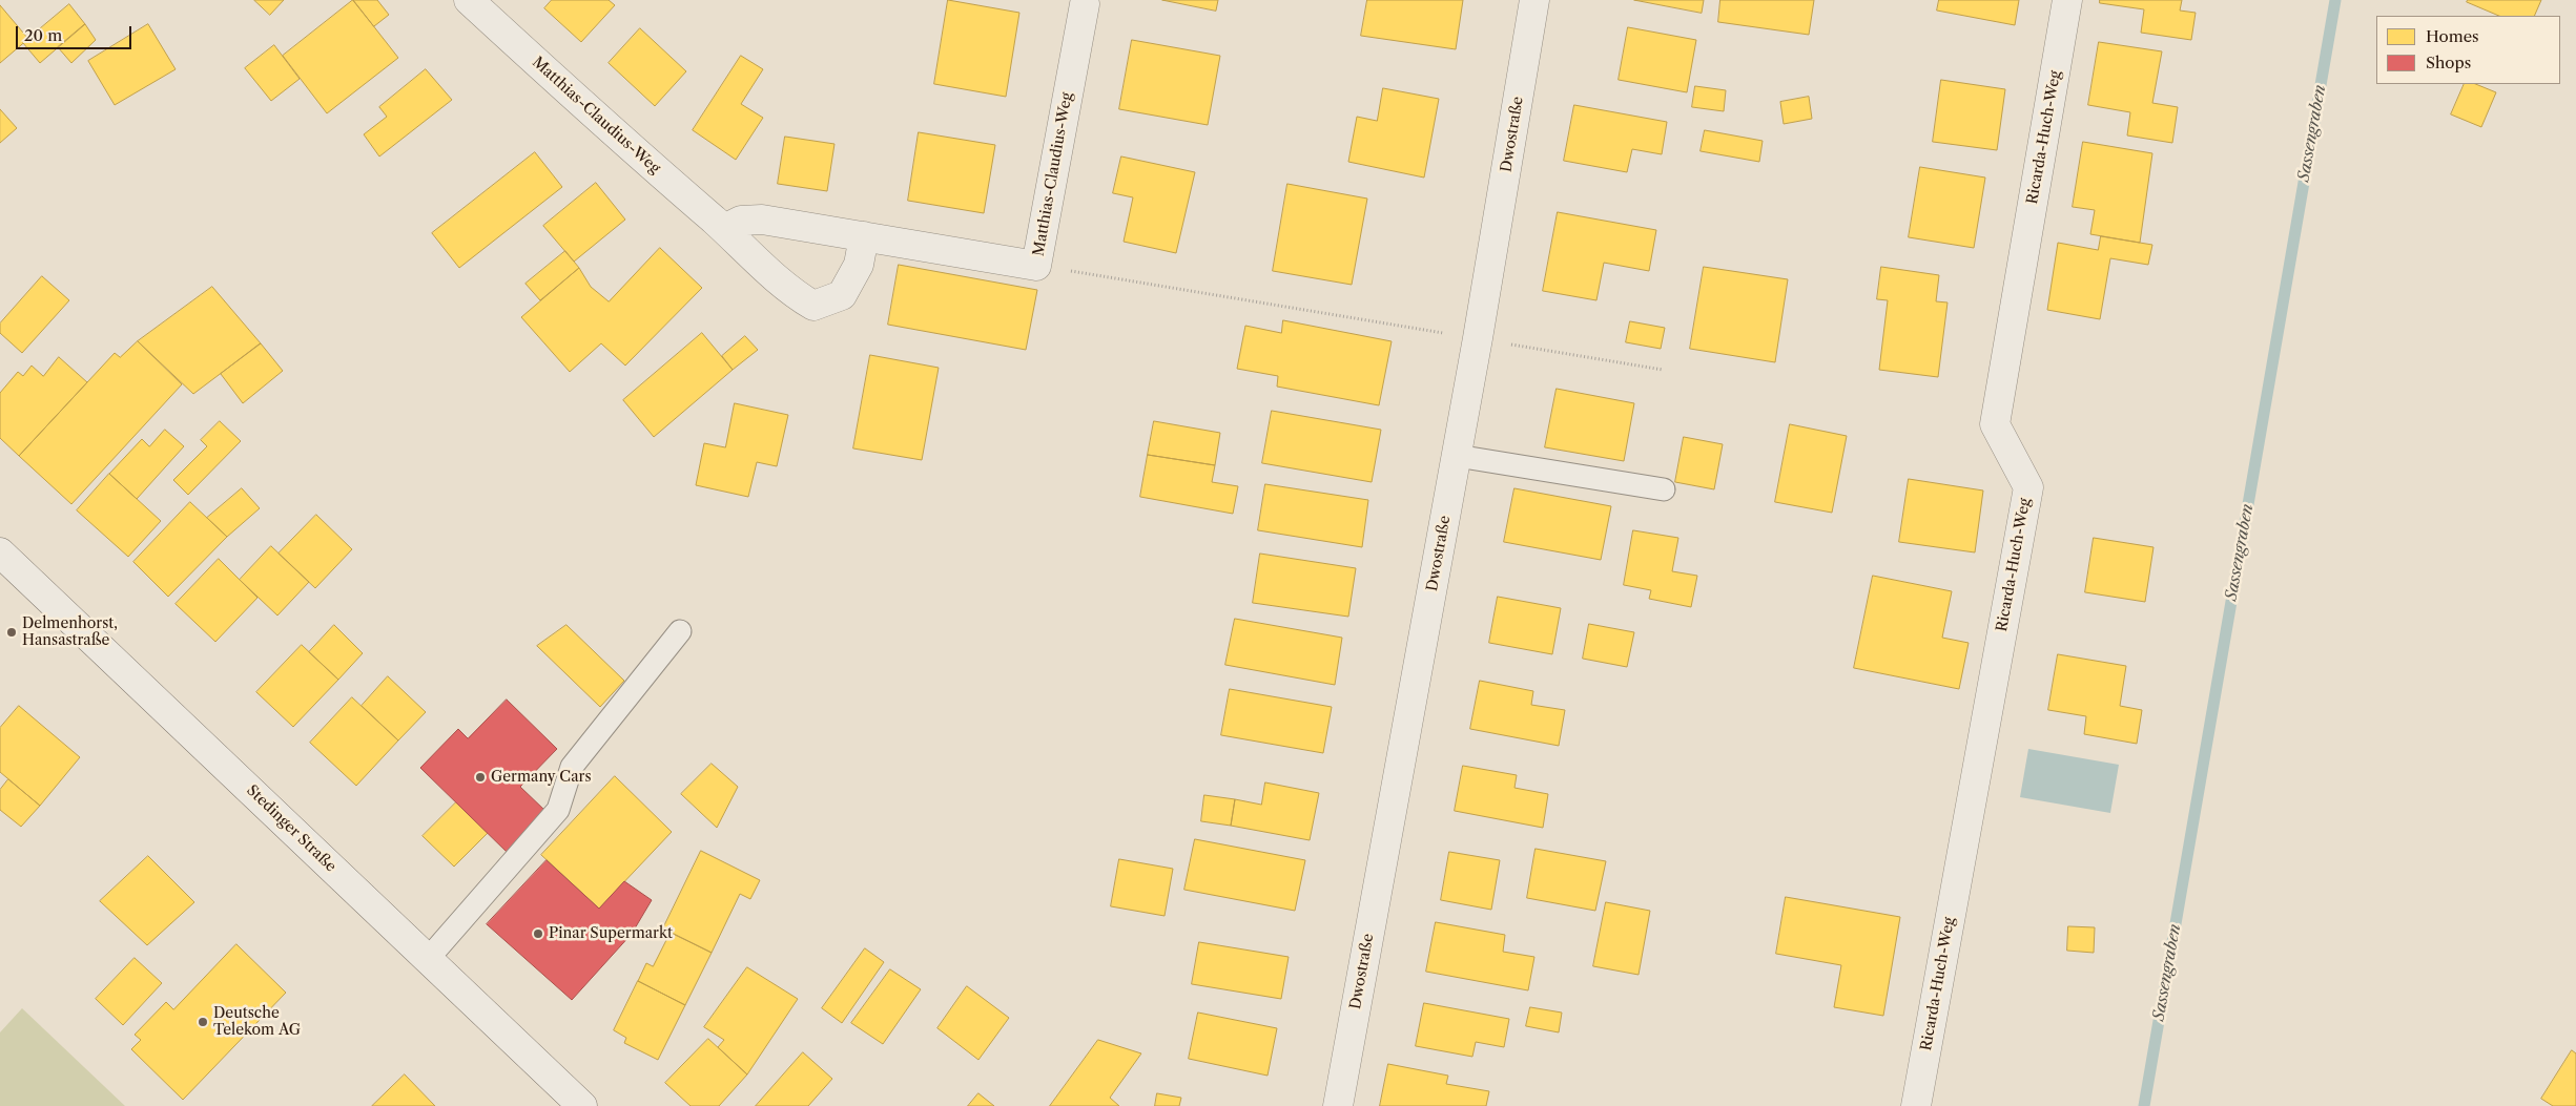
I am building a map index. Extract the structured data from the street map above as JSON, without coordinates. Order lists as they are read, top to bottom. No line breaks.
{"streets":{"street":["Matthias-Claudius-Weg","Dwostraße","Ricarda-Huch-Weg","Stedinger Straße"]},"water":["Sassengraben"],"places":["Delmenhorst, Hansastraße","Germany Cars","Pinar Supermarkt","Deutsche Telekom AG"],"legend":["Homes","Shops"],"scale_bar":"20 m"}
